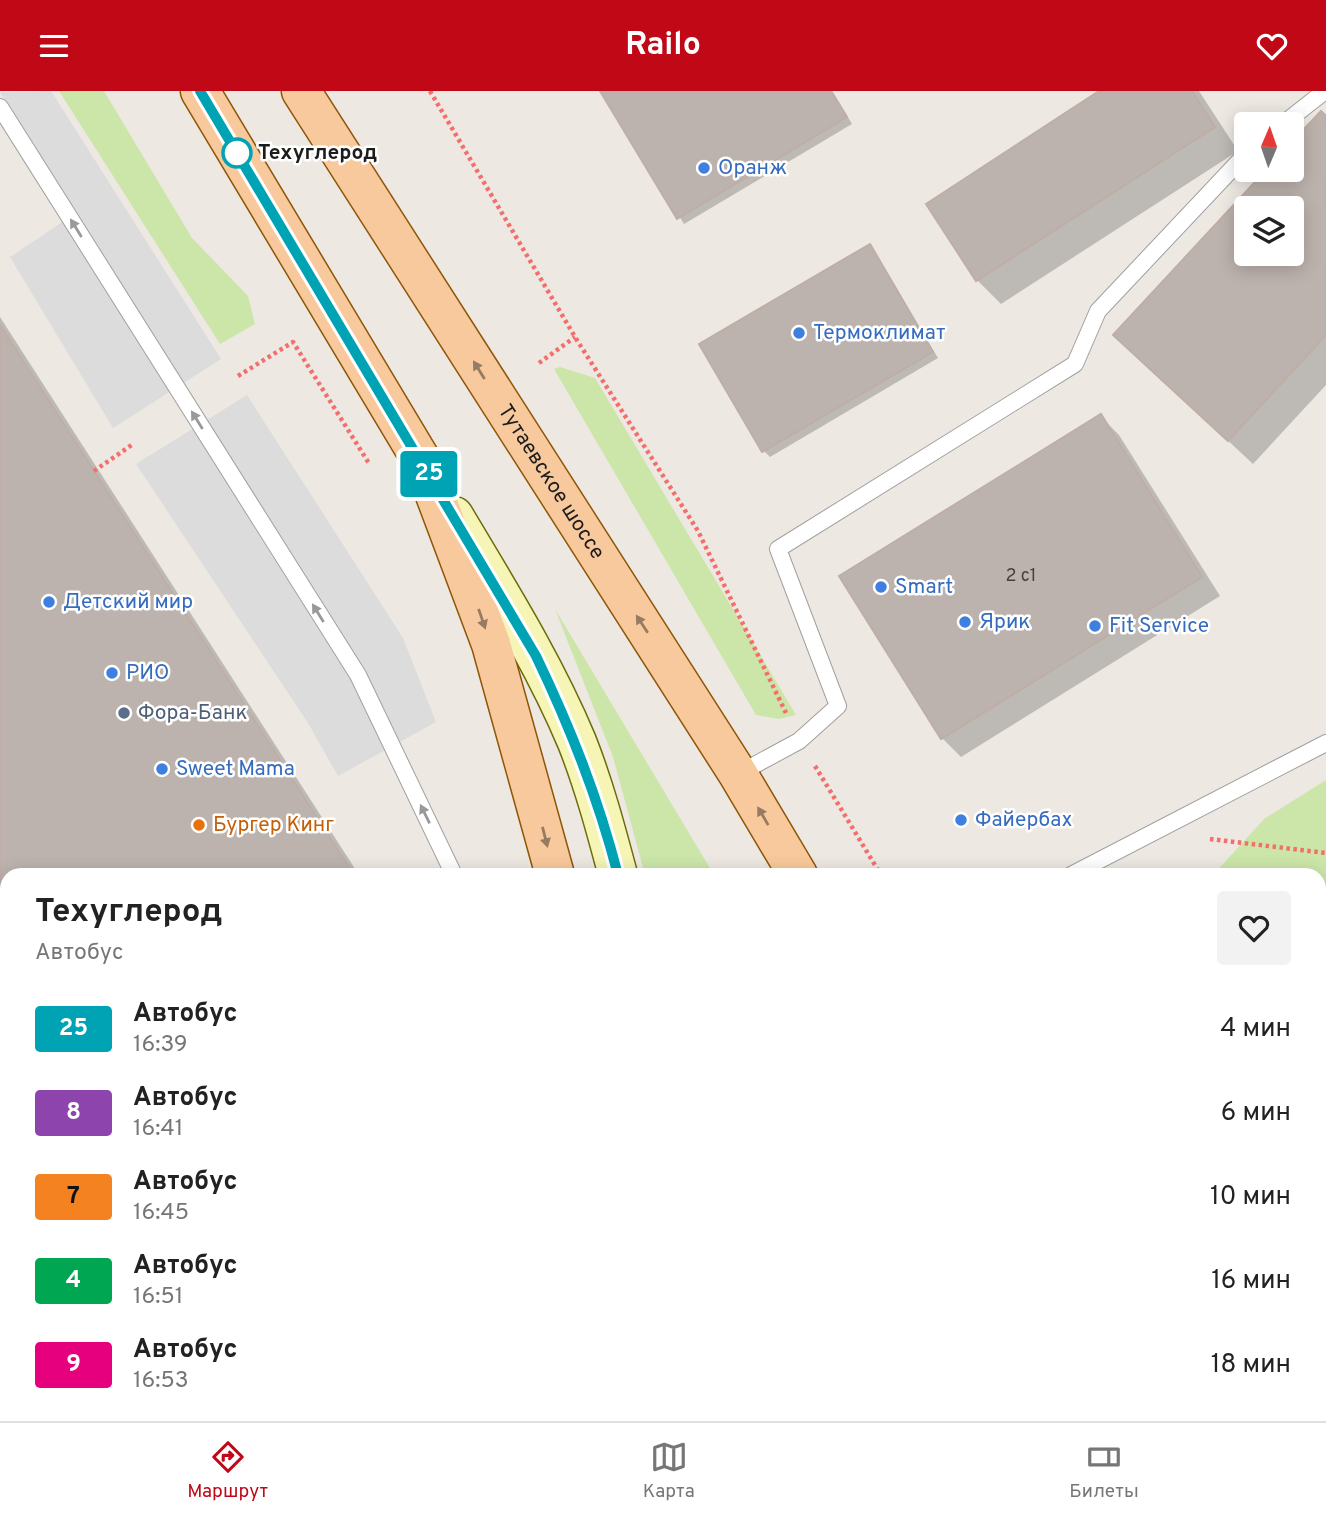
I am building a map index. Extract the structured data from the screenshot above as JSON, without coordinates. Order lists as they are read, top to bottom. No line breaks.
{"streets":{"main road":["Тутаевское шоссе"]},"places":["Техуглерод","Оранж","Термоклимат","Smart","Детский мир","Ярик","Fit Service","РИО","Фора-Банк","Sweet Mama","Файербах","Бургер Кинг"],"lines":["bus line 25"],"house_numbers":["2 с1"],"north":"top","page":{"header":"Railo","on_map":"25","heading":["Техуглерод","Автобус"],"list":[{"mark":"25","name":"Автобус","note":"16:39","value":"4 мин"},{"mark":"8","name":"Автобус","note":"16:41","value":"6 мин"},{"mark":"7","name":"Автобус","note":"16:45","value":"10 мин"},{"mark":"4","name":"Автобус","note":"16:51","value":"16 мин"},{"mark":"9","name":"Автобус","note":"16:53","value":"18 мин"}],"tabs":["Маршрут","Карта","Билеты"]}}
